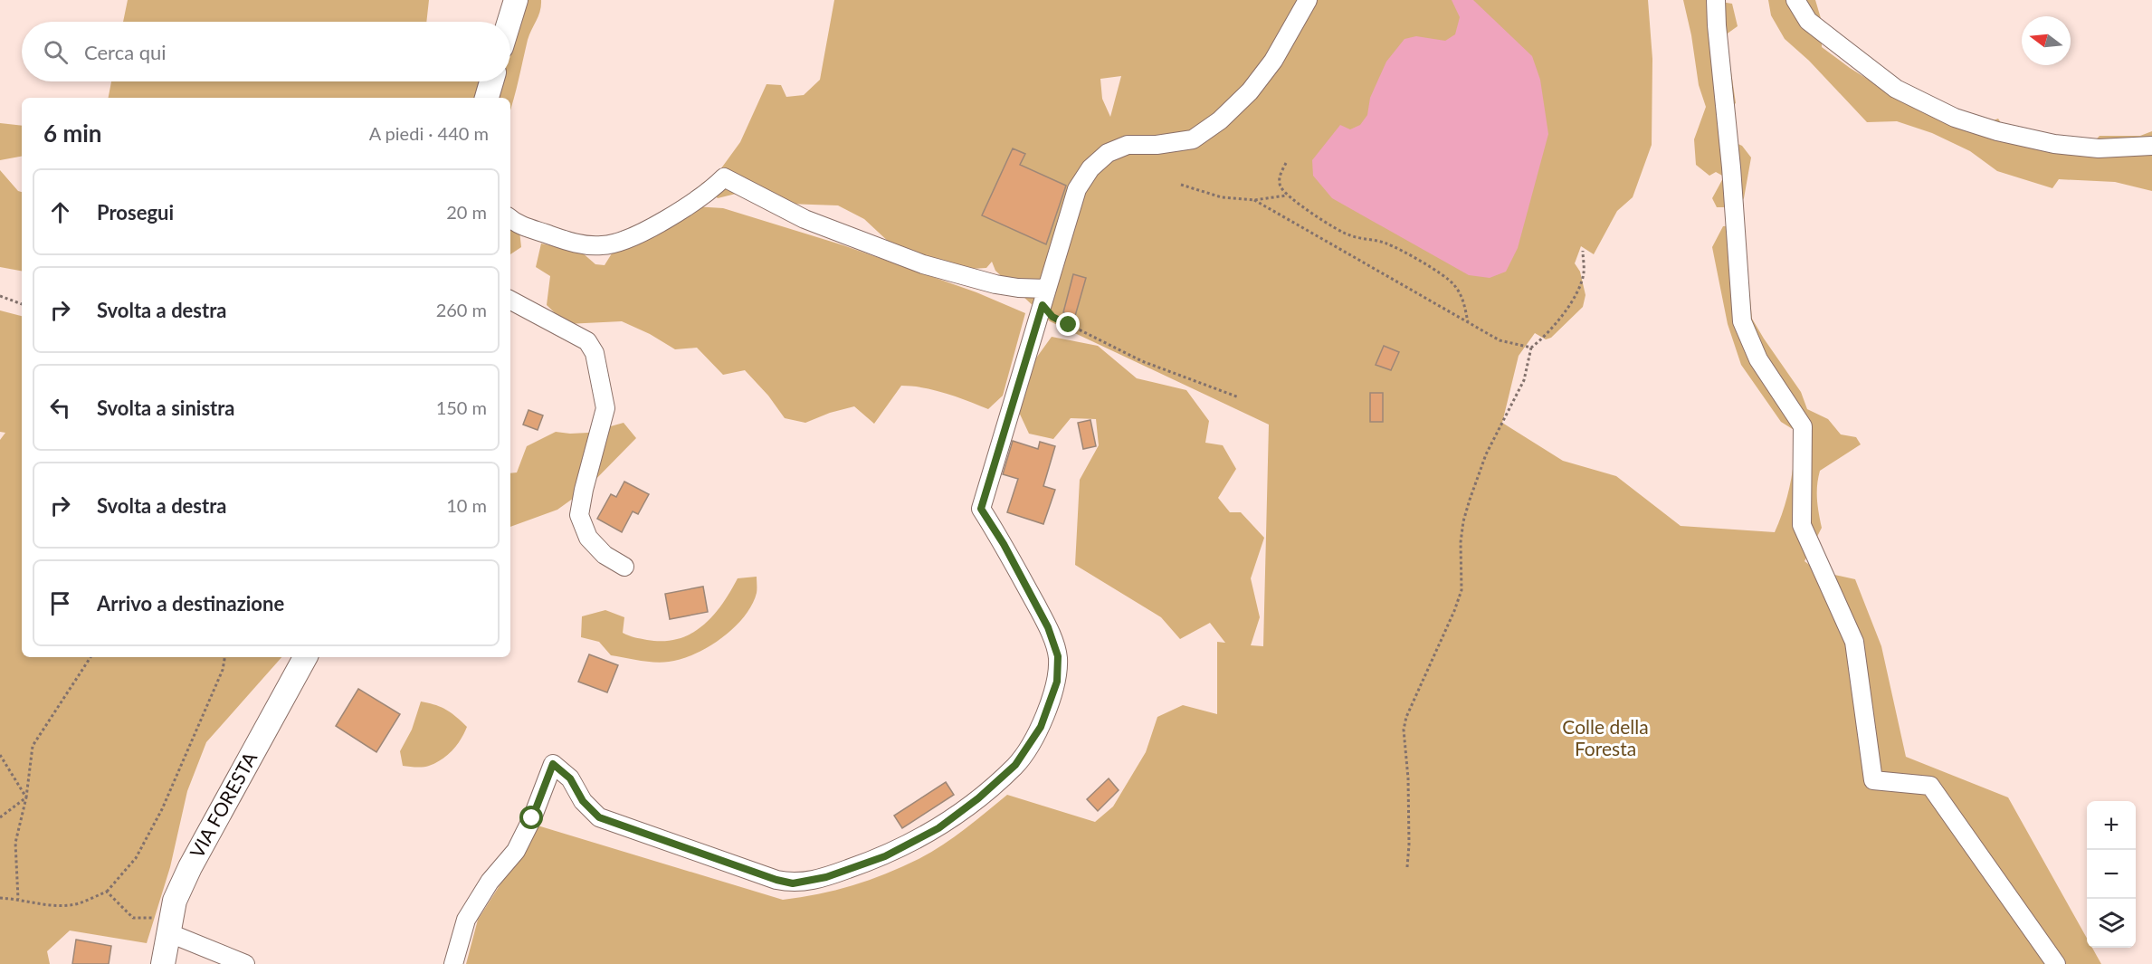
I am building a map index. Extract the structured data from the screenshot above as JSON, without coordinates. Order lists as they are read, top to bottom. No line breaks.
{"streets":{"main road":["VIA FORESTA"]},"parks":["Colle della Foresta"],"north":"left","page":{"search":"Cerca qui","heading":["6 min","A piedi · 440 m"],"list":[["Prosegui","20 m"],["Svolta a destra","260 m"],["Svolta a sinistra","150 m"],["Svolta a destra","10 m"],"Arrivo a destinazione"],"map_buttons":["+","−"]}}
